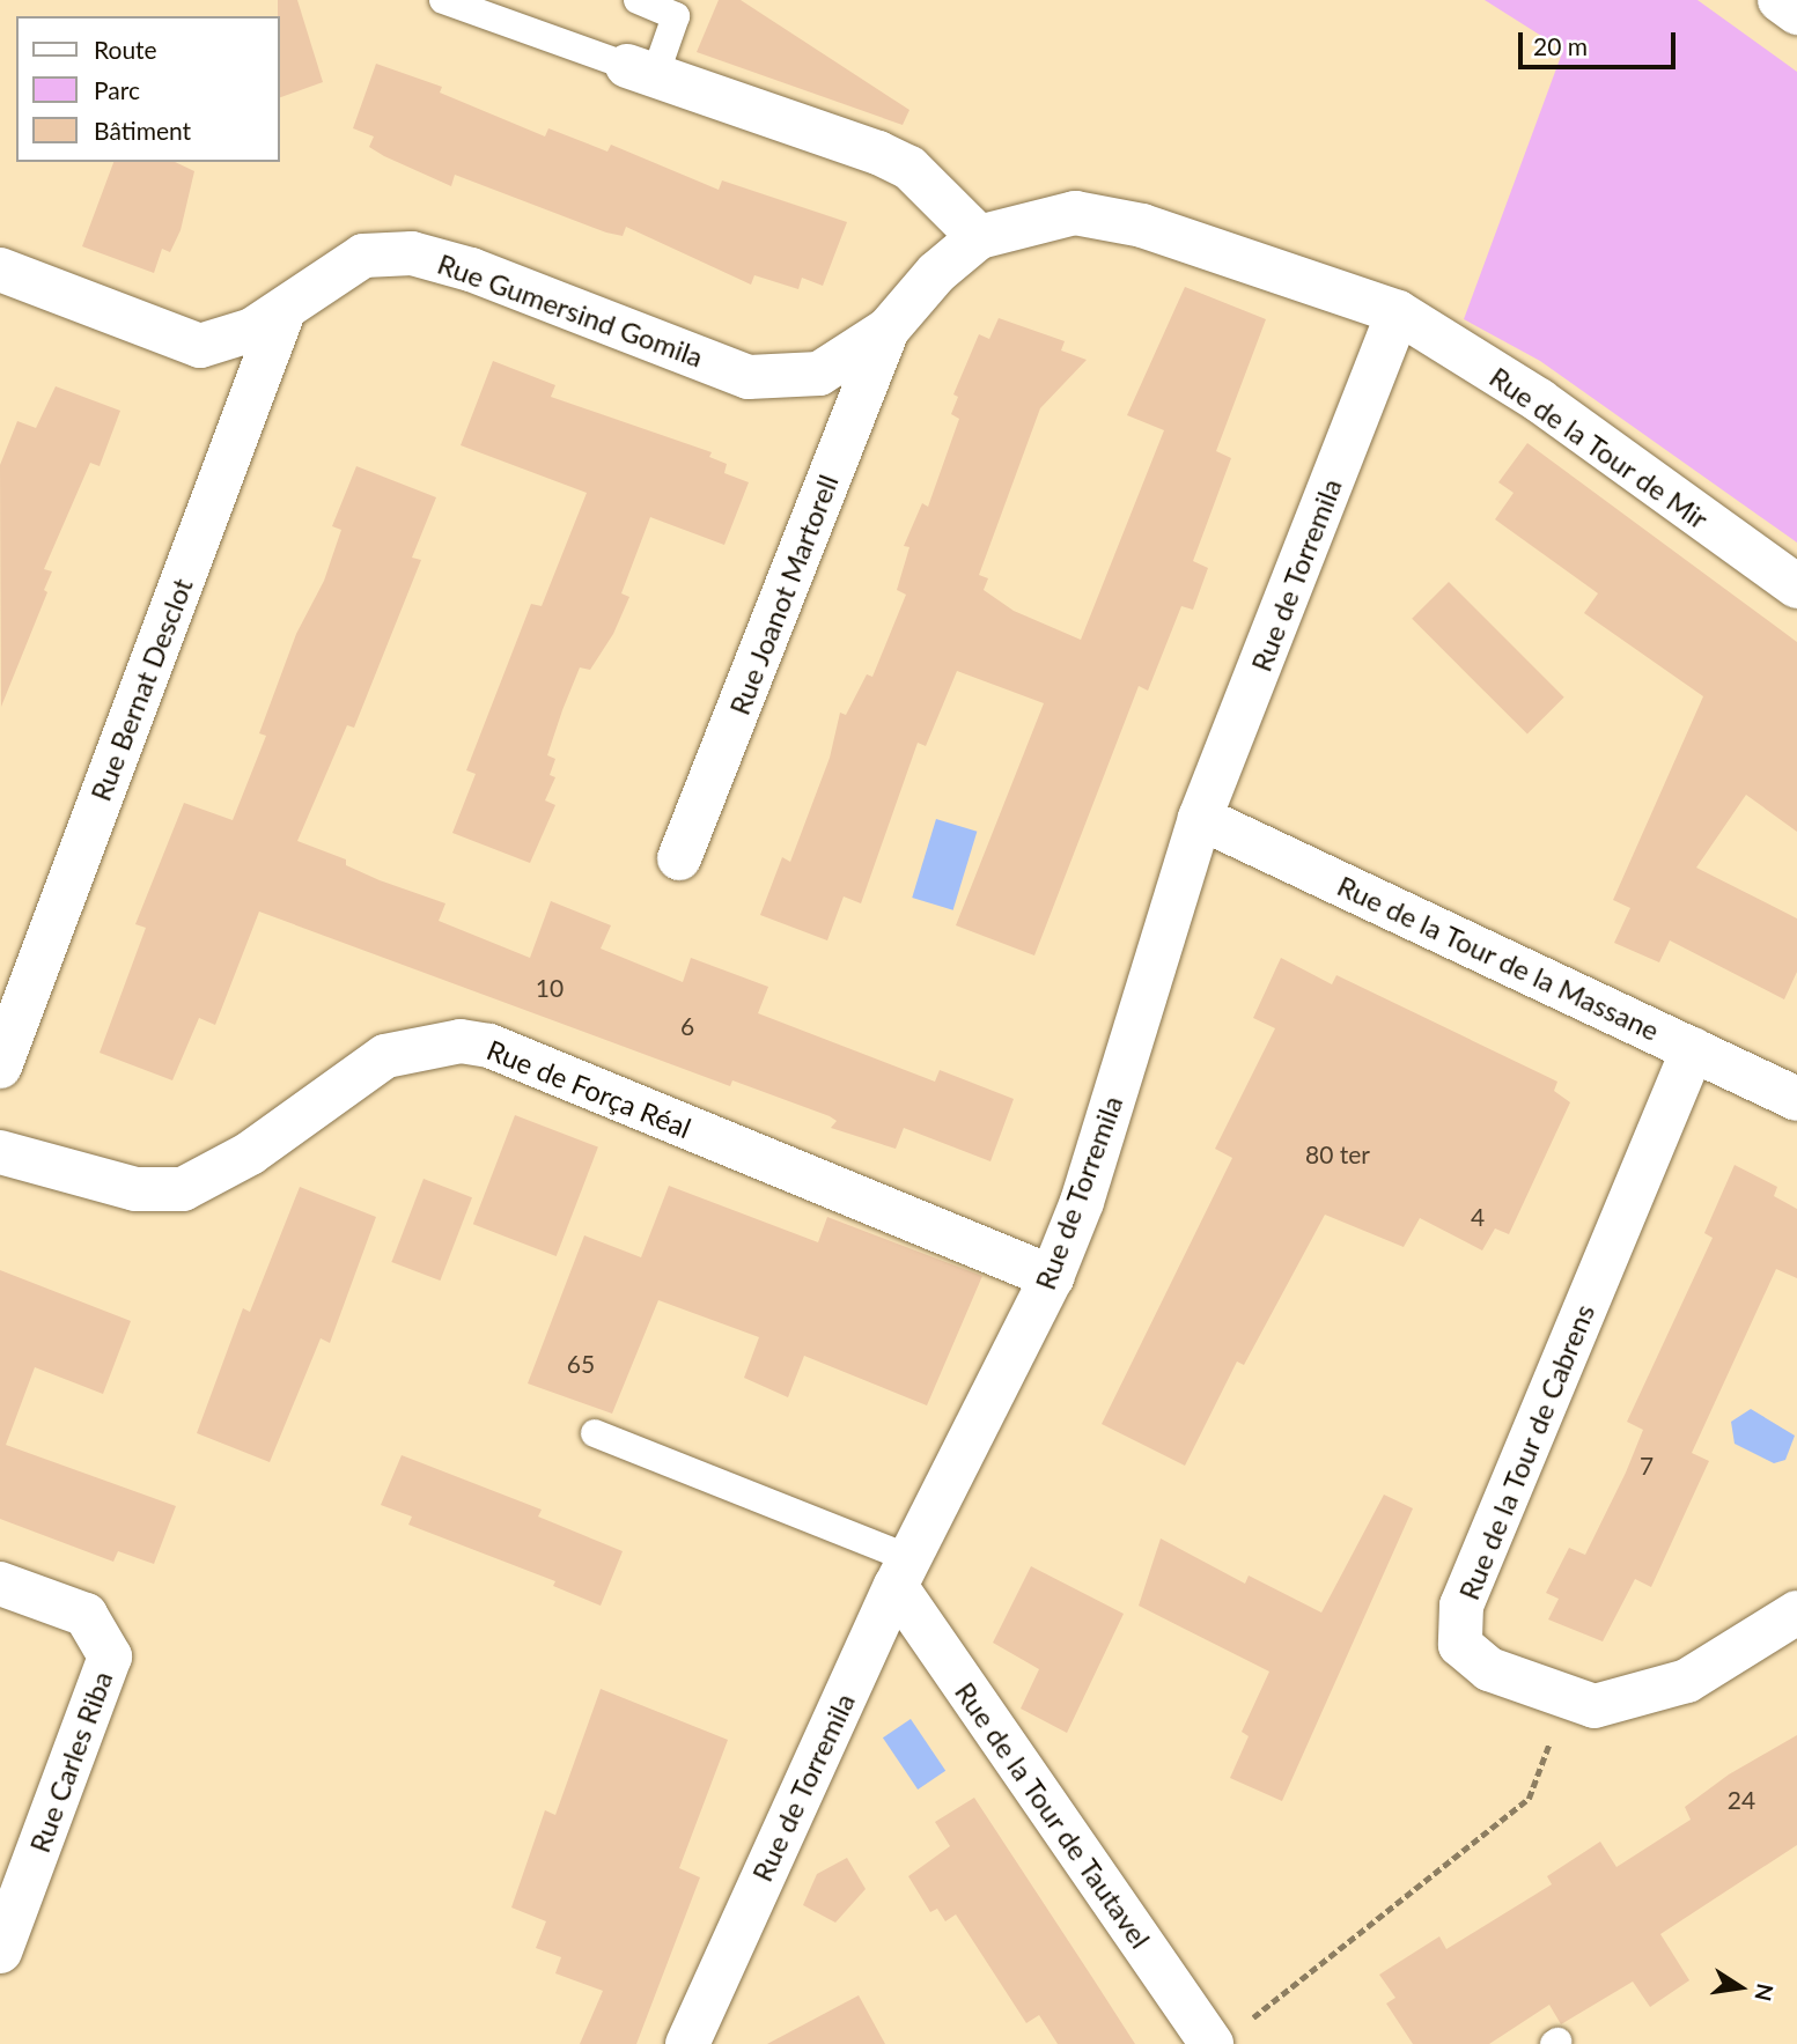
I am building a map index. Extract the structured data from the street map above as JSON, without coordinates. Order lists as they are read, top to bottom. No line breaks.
{"streets":{"main road":["Rue Gumersind Gomila","Rue de la Tour de Mir","Rue de Torremila","Rue Joanot Martorell","Rue Bernat Desclot","Rue de la Tour de la Massane","Rue de Força Réal","Rue de la Tour de Cabrens","Rue Carles Riba","Rue de la Tour de Tautavel"]},"crossings":[["Rue Gumersind Gomila","Rue de la Tour de Mir"],["Rue Gumersind Gomila","Rue de Torremila"],["Rue Gumersind Gomila","Rue Joanot Martorell"],["Rue Gumersind Gomila","Rue Bernat Desclot"],["Rue de la Tour de Mir","Rue de Torremila"],["Rue de Torremila","Rue de la Tour de la Massane"],["Rue de Torremila","Rue de Força Réal"],["Rue de Torremila","Rue de la Tour de Tautavel"],["Rue de la Tour de la Massane","Rue de la Tour de Cabrens"]],"house_numbers":["10","6","80 ter","4","65","7","24"],"legend":["Route","Parc","Bâtiment"],"scale_bar":"20 m","north":"right"}
